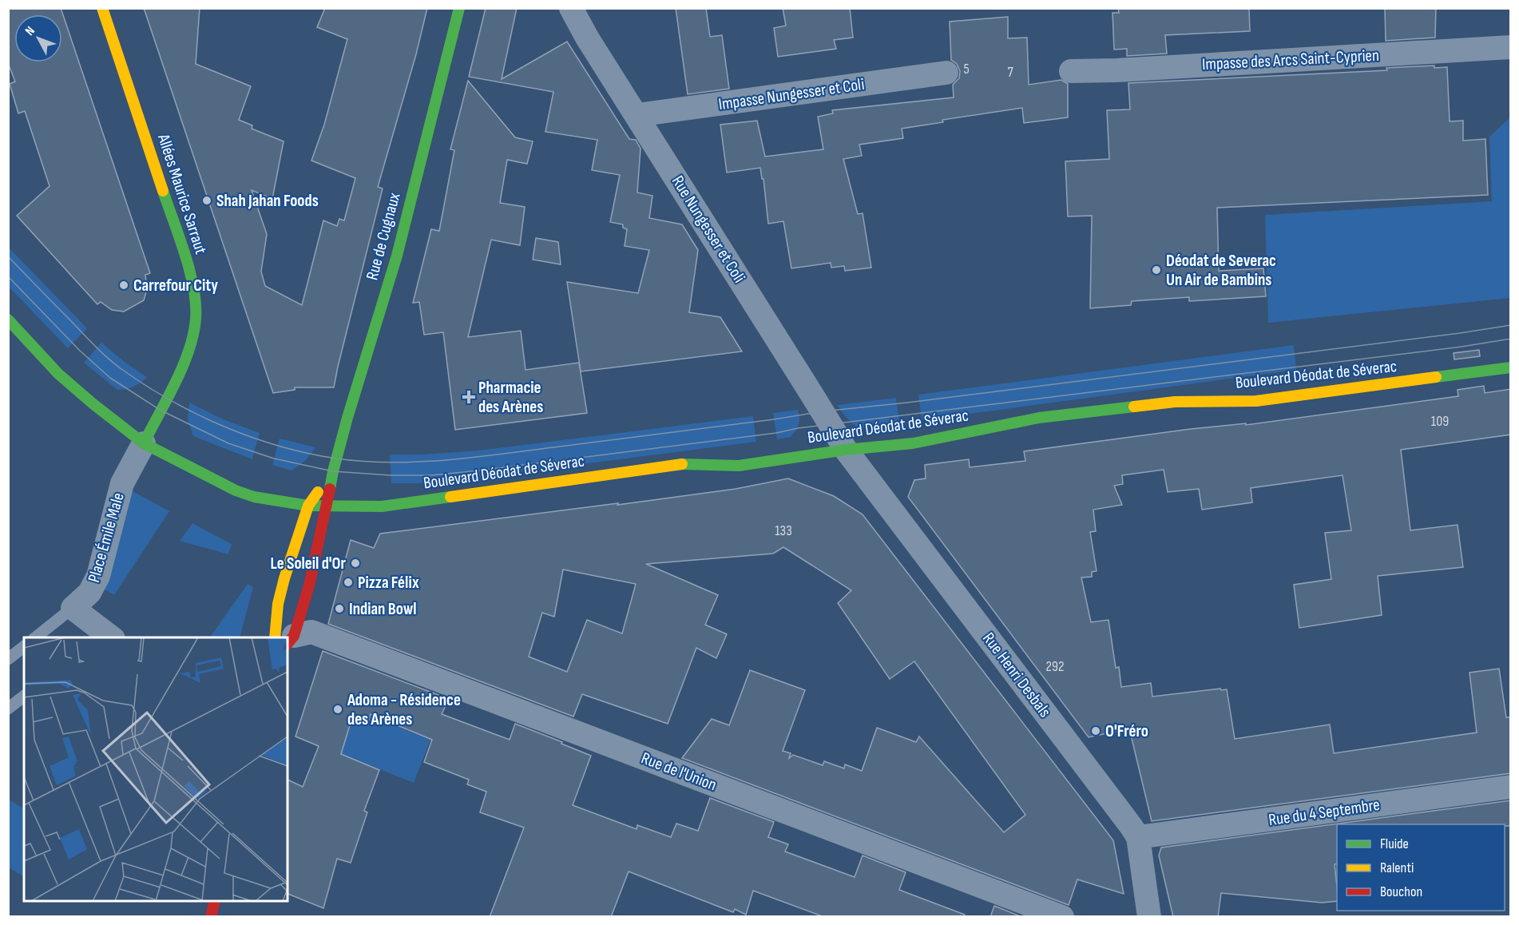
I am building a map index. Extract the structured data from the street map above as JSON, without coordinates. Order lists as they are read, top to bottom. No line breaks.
{"streets":{"main road":["Allées Maurice Sarraut","Rue de Cugnaux","Boulevard Déodat de Séverac"],"street":["Impasse des Arcs Saint-Cyprien","Impasse Nungesser et Coli","Rue Nungesser et Coli","Place Émile Male","Rue Henri Desbals","Rue de l'Union","Rue du 4 Septembre"]},"crossings":[["Impasse Nungesser et Coli","Rue Nungesser et Coli"],["Allées Maurice Sarraut","Place Émile Male"],["Rue Nungesser et Coli","Boulevard Déodat de Séverac"],["Rue Nungesser et Coli","Rue Henri Desbals"],["Rue de Cugnaux","Boulevard Déodat de Séverac"],["Boulevard Déodat de Séverac","Rue Henri Desbals"],["Rue Henri Desbals","Rue du 4 Septembre"]],"places":{"other":["Shah Jahan Foods","Déodat de Severac Un Air de Bambins","Carrefour City","Le Soleil d'Or","Pizza Félix","Indian Bowl","Adoma - Résidence des Arènes","O'Fréro"],"health":["Pharmacie des Arènes"]},"house_numbers":["5","7","109","133","292"],"legend":["Fluide","Ralenti","Bouchon"],"north":"top left"}
